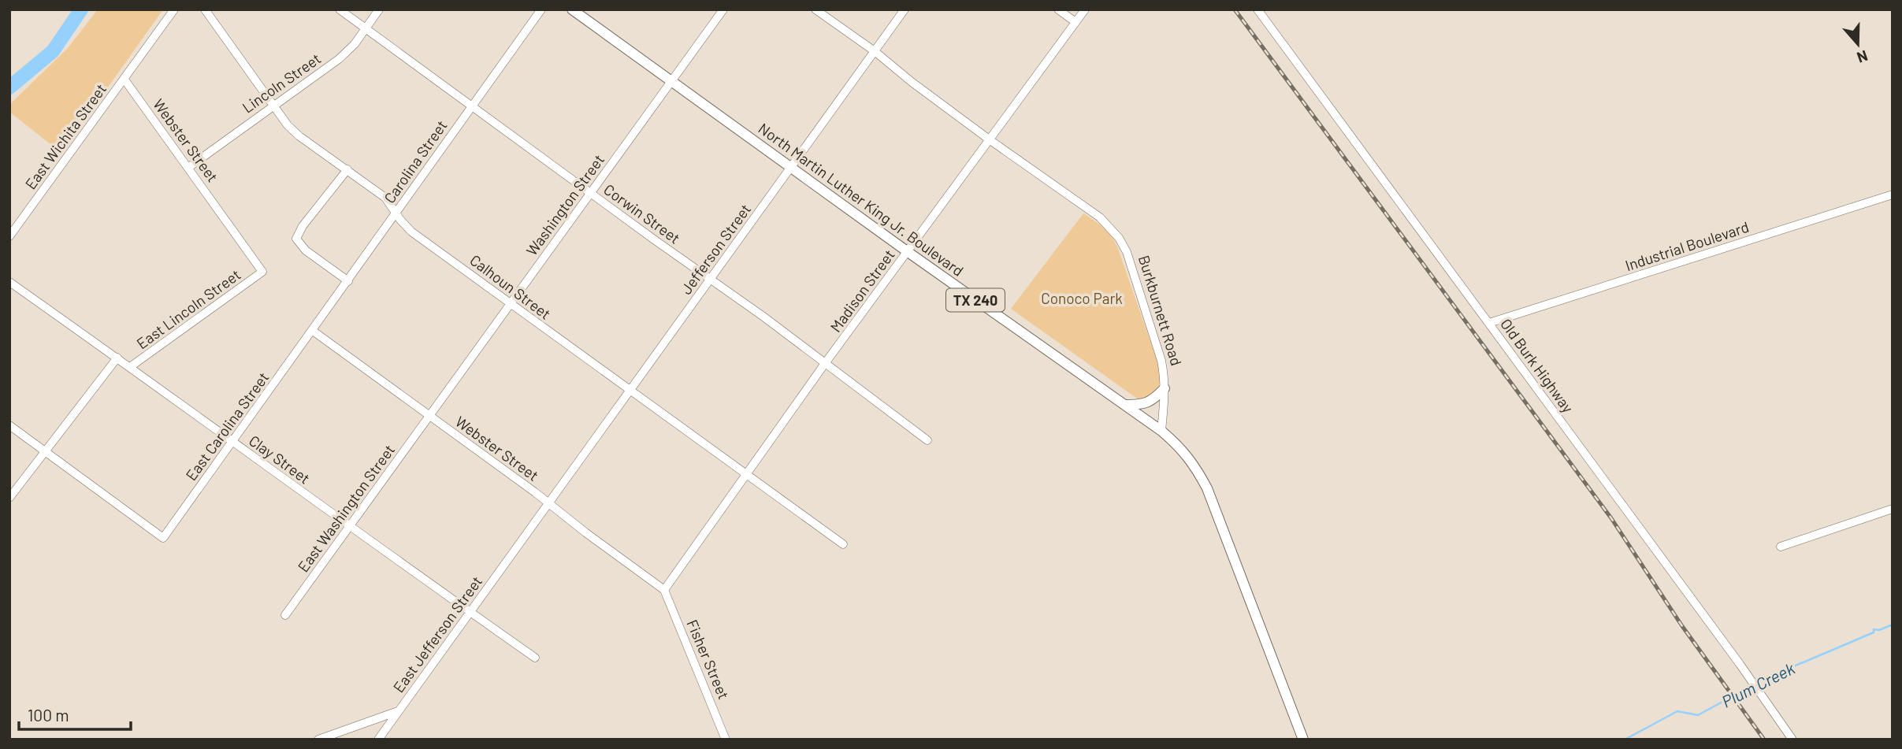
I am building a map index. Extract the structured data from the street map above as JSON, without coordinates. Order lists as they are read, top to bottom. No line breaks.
{"streets":{"main road":["North Martin Luther King Jr. Boulevard","TX 240"],"street":["Lincoln Street","East Wichita Street","Webster Street","Carolina Street","Washington Street","Corwin Street","Industrial Boulevard","Jefferson Street","Calhoun Street","Madison Street","East Lincoln Street","Burkburnett Road","Old Burk Highway","East Carolina Street","Clay Street","East Washington Street","East Jefferson Street","Fisher Street"]},"crossings":[["Lincoln Street","Webster Street"],["Lincoln Street","Corwin Street"],["Lincoln Street","Calhoun Street"],["East Wichita Street","Webster Street"],["Webster Street","Carolina Street"],["Webster Street","Washington Street"],["Webster Street","Jefferson Street"],["Webster Street","Madison Street"],["Webster Street","East Lincoln Street"],["Webster Street","East Carolina Street"],["Webster Street","East Washington Street"],["Webster Street","East Jefferson Street"],["Webster Street","Fisher Street"],["Carolina Street","Corwin Street"],["Carolina Street","Calhoun Street"],["Carolina Street","East Carolina Street"],["North Martin Luther King Jr. Boulevard","Washington Street"],["North Martin Luther King Jr. Boulevard","Jefferson Street"],["North Martin Luther King Jr. Boulevard","Madison Street"],["North Martin Luther King Jr. Boulevard","TX 240"],["North Martin Luther King Jr. Boulevard","Burkburnett Road"],["Washington Street","Corwin Street"],["Washington Street","Calhoun Street"],["Washington Street","East Washington Street"],["Corwin Street","Jefferson Street"],["Corwin Street","Madison Street"],["Industrial Boulevard","Old Burk Highway"],["Jefferson Street","Calhoun Street"],["Jefferson Street","Burkburnett Road"],["Jefferson Street","East Jefferson Street"],["Calhoun Street","Madison Street"],["Madison Street","Burkburnett Road"],["Madison Street","Fisher Street"],["TX 240","Burkburnett Road"],["East Lincoln Street","Clay Street"],["East Carolina Street","Clay Street"],["Clay Street","East Washington Street"],["Clay Street","East Jefferson Street"]],"water":["Plum Creek"],"parks":["Conoco Park"],"scale_bar":"100 m","north":"bottom"}
